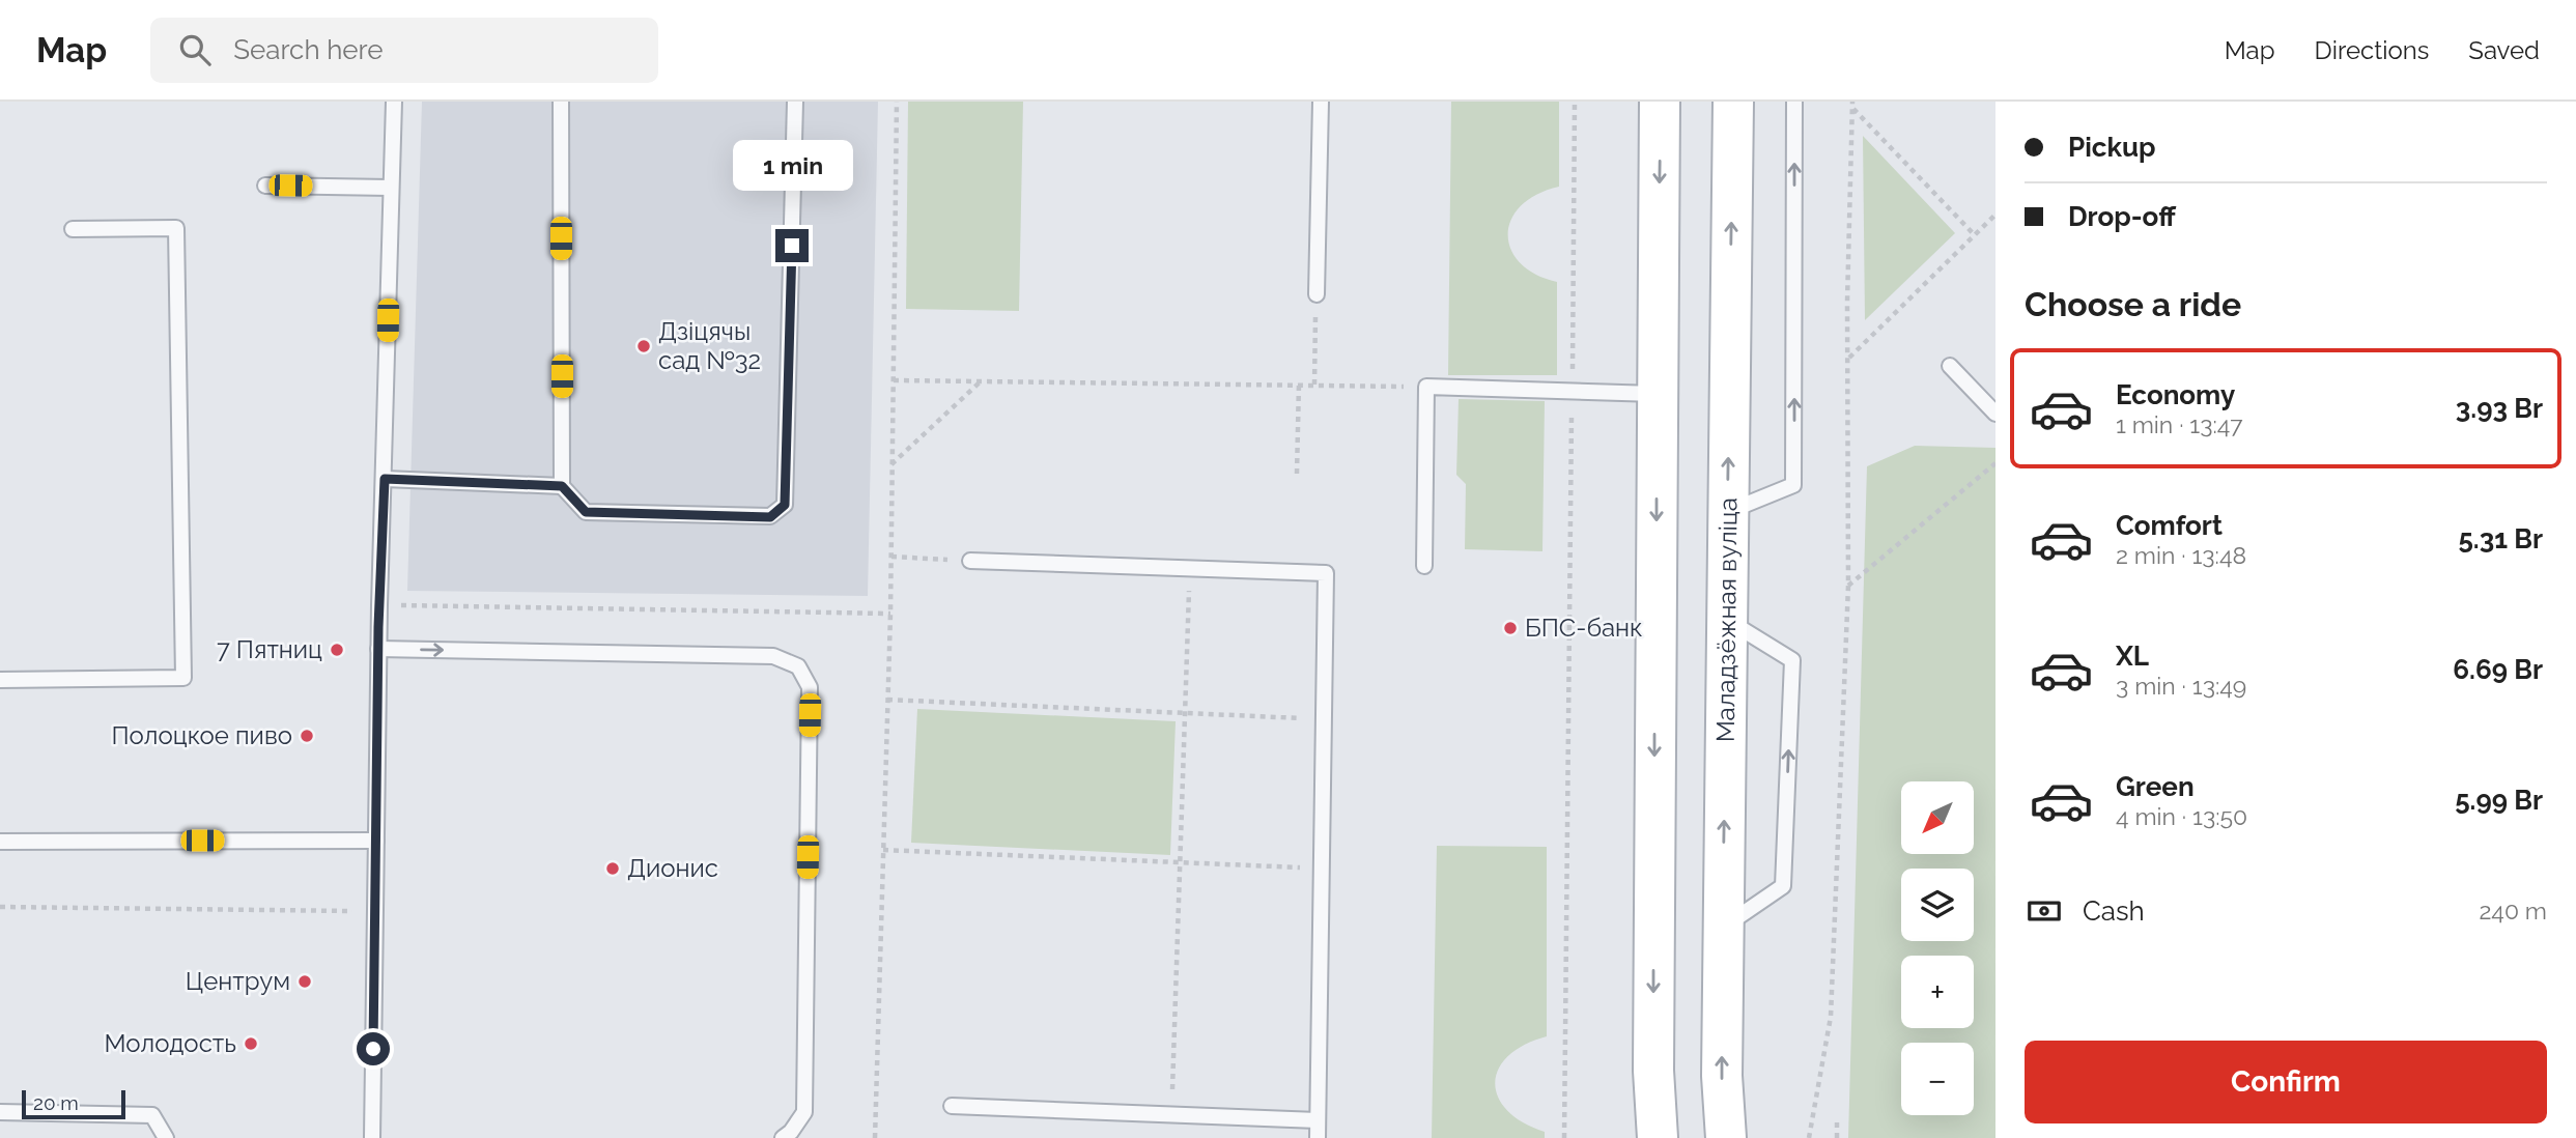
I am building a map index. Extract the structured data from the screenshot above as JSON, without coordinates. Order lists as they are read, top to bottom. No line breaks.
{"streets":{"main road":["Маладзёжная вуліца"]},"places":["Дзіцячы сад №32","БПС-банк","7 Пятниц","Полоцкое пиво","Дионис","Центрум","Молодость"],"scale_bar":"20 m","north":"bottom left","page":{"header":"Map","search":"Search here","nav":["Map","Directions","Saved"],"banner":["Pickup","Drop-off"],"bubble":"1 min","heading":"Choose a ride","list":[{"name":"Economy","note":"1 min · 13:47","value":"3.93 Br"},{"name":"Comfort","note":"2 min · 13:48","value":"5.31 Br"},{"name":"XL","note":"3 min · 13:49","value":"6.69 Br"},{"name":"Green","note":"4 min · 13:50","value":"5.99 Br"}],"map_buttons":["+","−"],"pay":["Cash","240 m"],"buttons":"Confirm","scale":"20 m"}}
